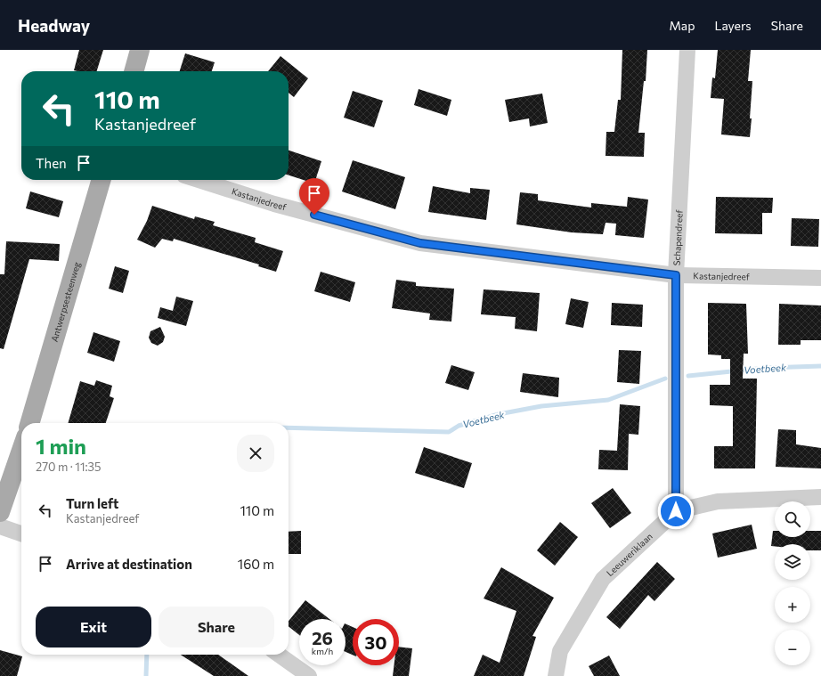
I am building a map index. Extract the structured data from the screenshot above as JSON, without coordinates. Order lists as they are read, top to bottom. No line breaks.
{"streets":{"main road":["Antwerpsesteenweg"],"street":["Kastanjedreef","Schapendreef","Leeuweriklaan"]},"crossings":[["Kastanjedreef","Schapendreef"],["Schapendreef","Leeuweriklaan"]],"water":["Voetbeek"],"page":{"header":"Headway","nav":["Map","Layers","Share"],"turn":["110 m","Kastanjedreef"],"then":"Then","heading":["1 min","270 m · 11:35"],"list":[{"name":"Turn left","note":"Kastanjedreef","value":"110 m"},{"name":"Arrive at destination","value":"160 m"}],"map_buttons":["+","−"],"buttons":["Exit","Share"],"speed":"26 km/h","limit":"30"}}
